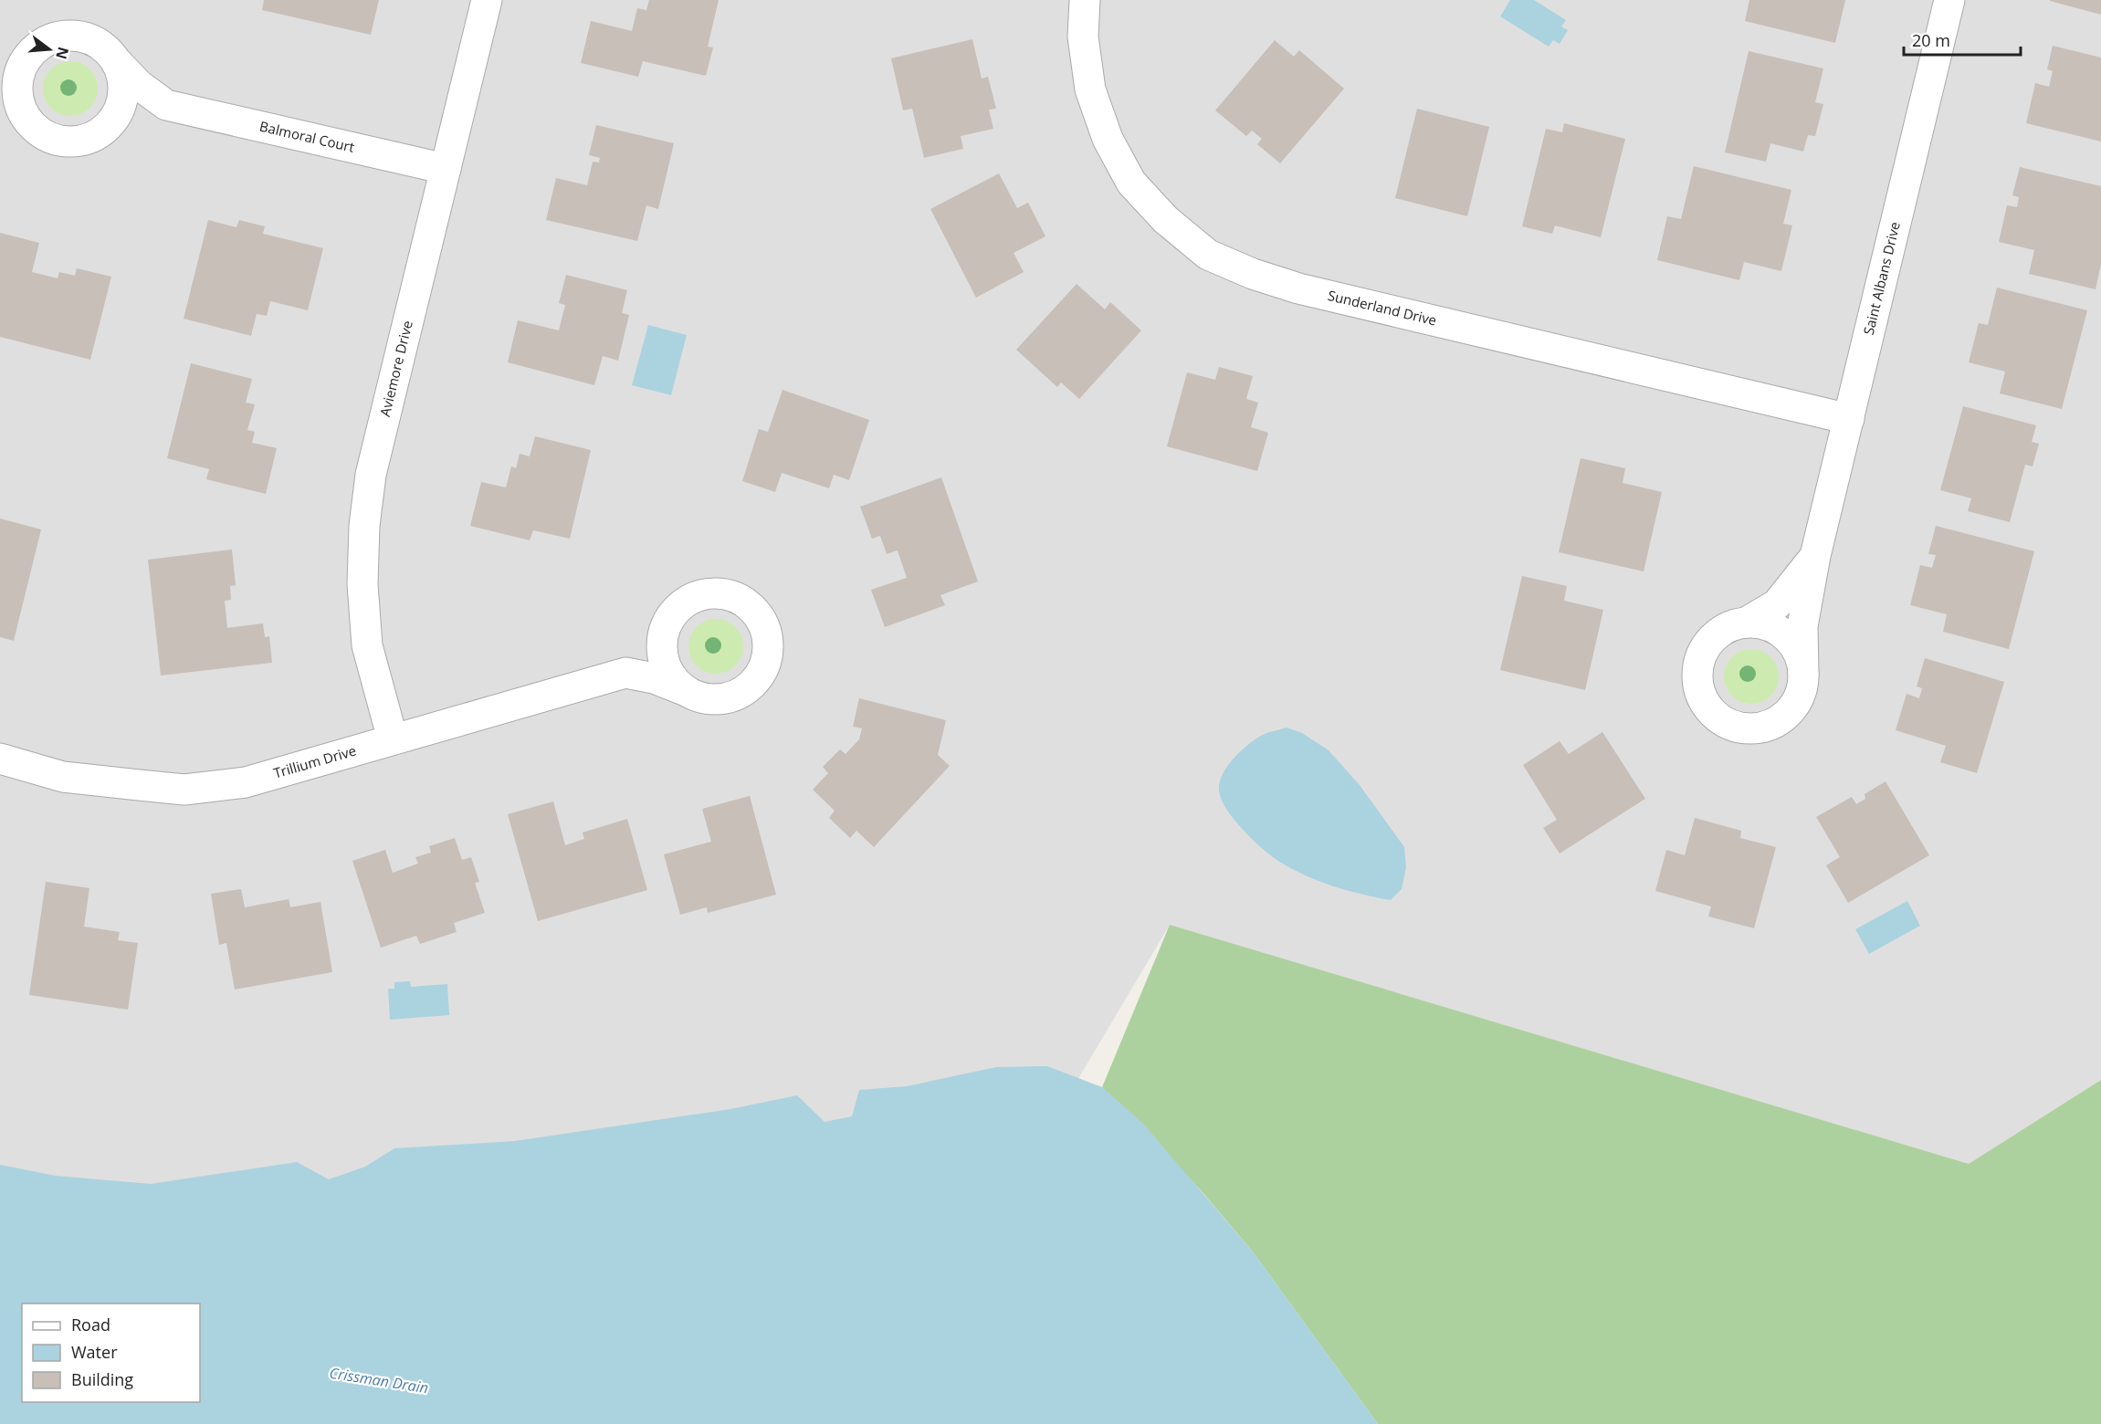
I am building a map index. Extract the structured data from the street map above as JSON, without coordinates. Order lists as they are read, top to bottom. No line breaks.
{"streets":{"street":["Balmoral Court","Saint Albans Drive","Sunderland Drive","Aviemore Drive","Trillium Drive"]},"crossings":[["Balmoral Court","Aviemore Drive"],["Saint Albans Drive","Sunderland Drive"],["Aviemore Drive","Trillium Drive"]],"water":["Crissman Drain"],"legend":["Road","Water","Building"],"scale_bar":"20 m","north":"right"}
